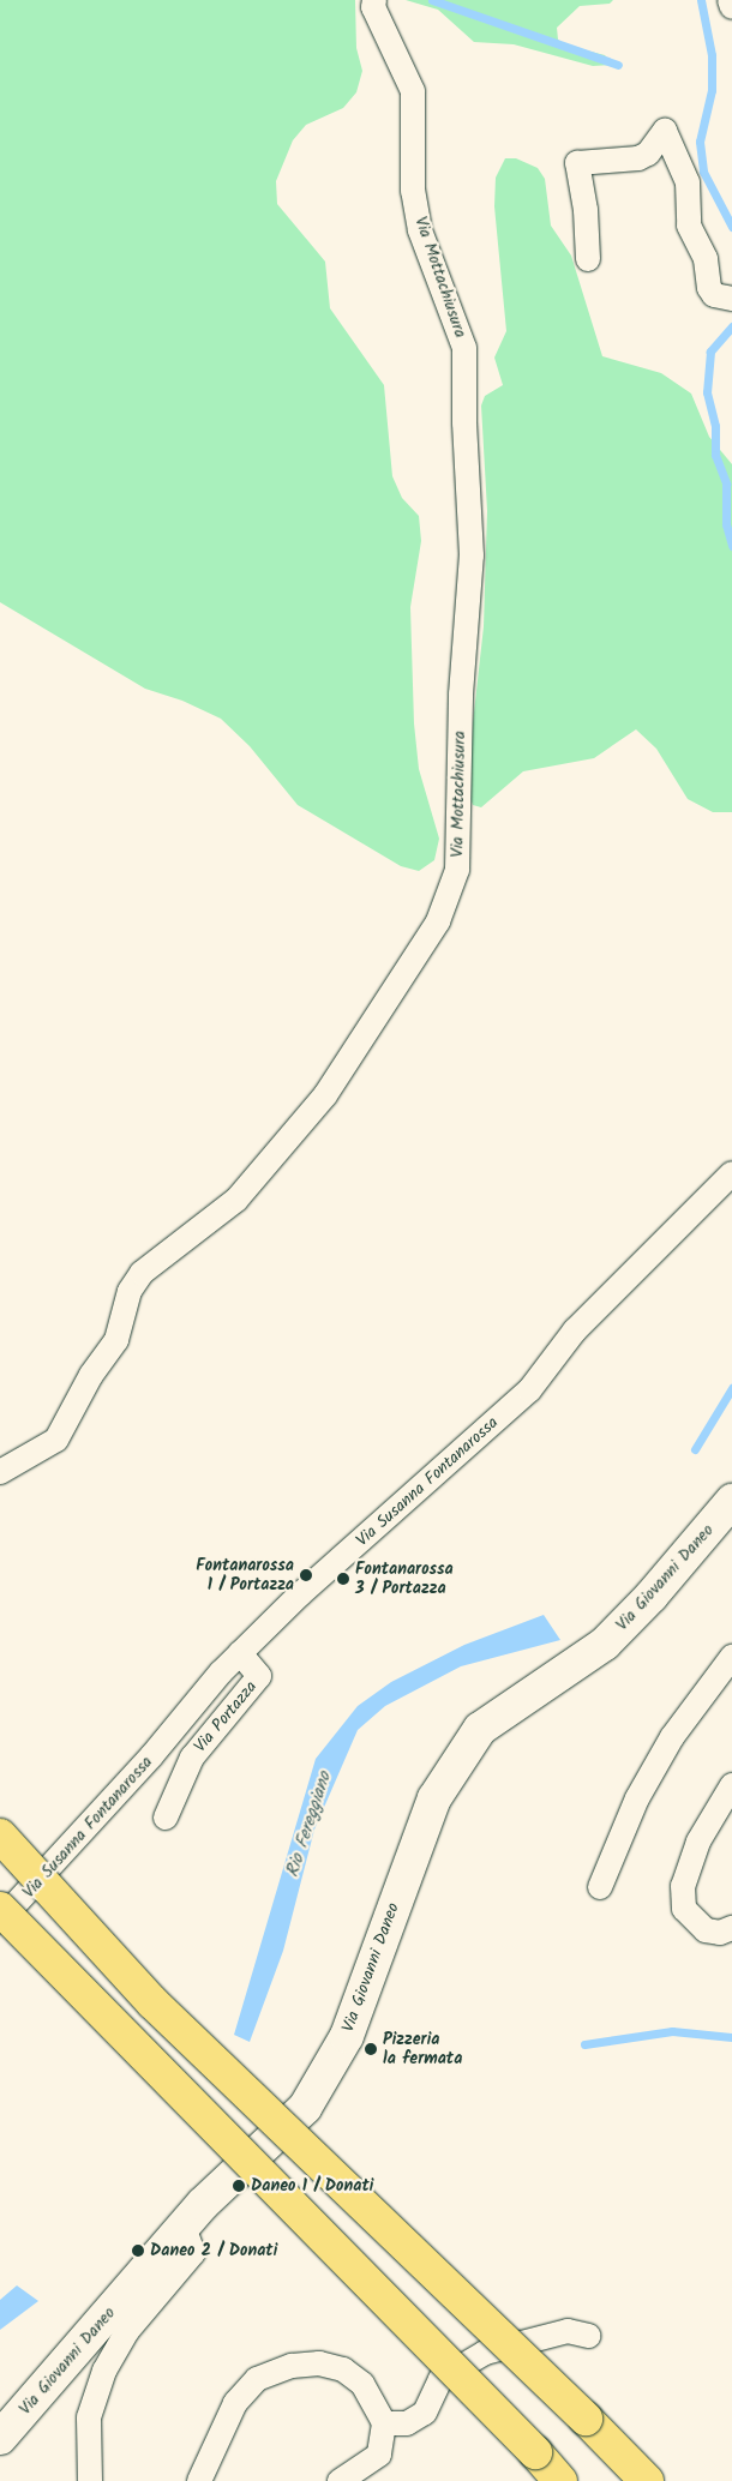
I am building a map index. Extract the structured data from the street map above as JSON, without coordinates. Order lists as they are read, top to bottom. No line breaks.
{"streets":{"street":["Via Mottachiusura","Via Susanna Fontanarossa","Via Giovanni Daneo","Via Portazza"]},"crossings":[["Via Susanna Fontanarossa","Via Portazza"]],"water":["Rio Fereggiano"],"places":["Fontanarossa 1 / Portazza","Fontanarossa 3 / Portazza","Pizzeria la fermata","Daneo 1 / Donati","Daneo 2 / Donati"]}
